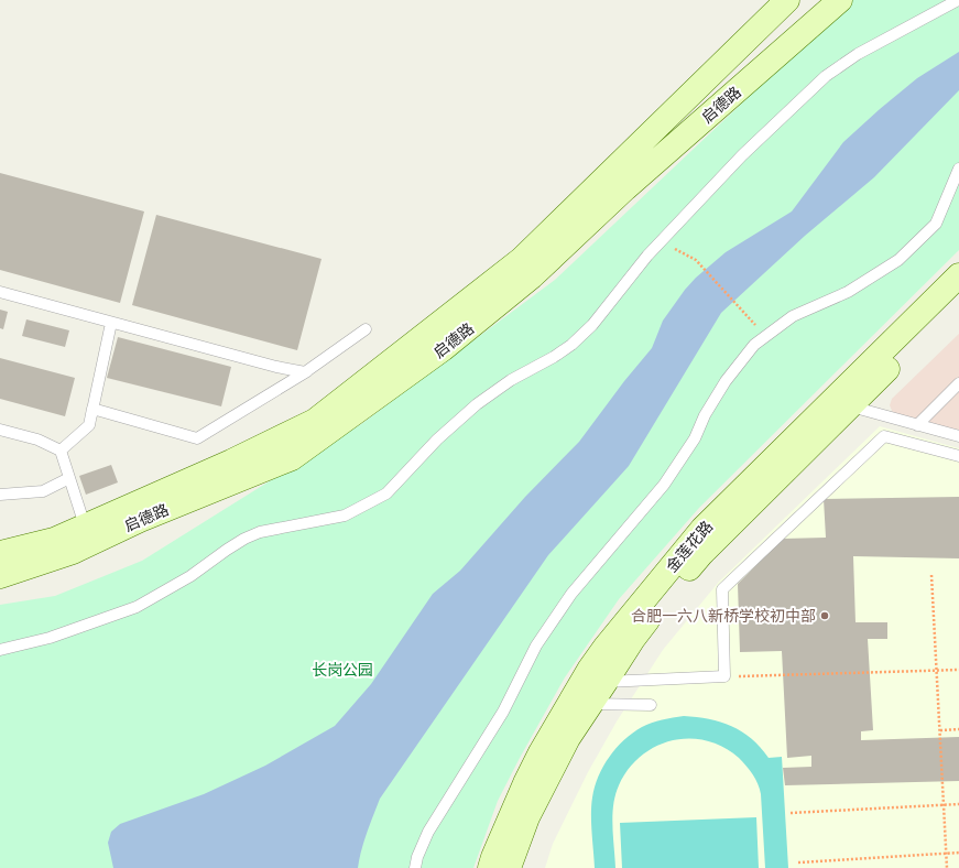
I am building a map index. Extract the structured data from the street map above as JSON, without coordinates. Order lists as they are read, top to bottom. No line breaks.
{"streets":{"main road":["启德路","金莲花路"]},"parks":["长岗公园"],"places":["合肥一六八新桥学校初中部"]}
